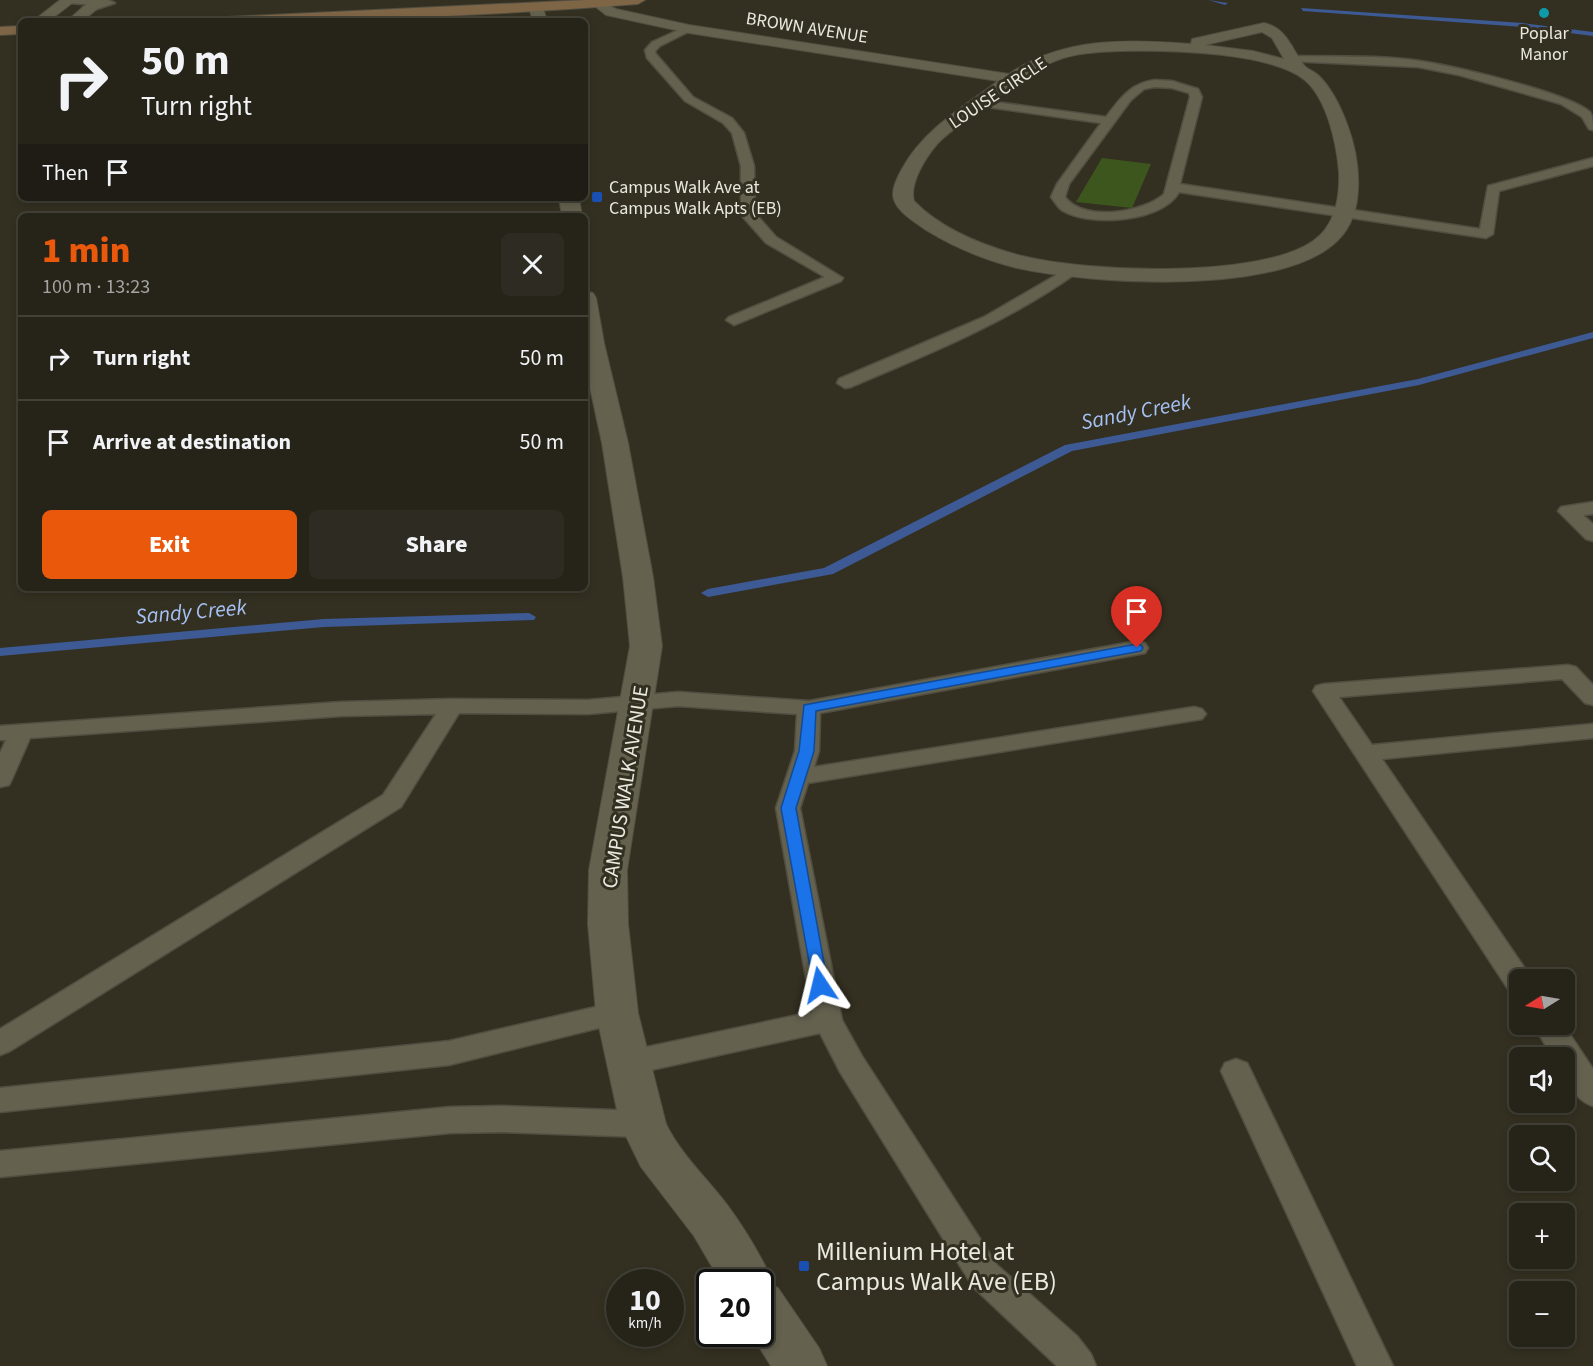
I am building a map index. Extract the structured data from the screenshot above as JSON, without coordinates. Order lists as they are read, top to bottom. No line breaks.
{"streets":{"street":["BROWN AVENUE","LOUISE CIRCLE","CAMPUS WALK AVENUE"]},"crossings":[["BROWN AVENUE","LOUISE CIRCLE"]],"water":["Sandy Creek"],"places":{"other":["Poplar Manor"],"transit":["Campus Walk Ave at Campus Walk Apts (EB)","Millenium Hotel at Campus Walk Ave (EB)"]},"north":"left","page":{"turn":["50 m","Turn right"],"then":"Then","heading":["1 min","100 m · 13:23"],"list":[{"name":"Turn right","value":"50 m"},{"name":"Arrive at destination","value":"50 m"}],"buttons":["Exit","Share"],"map_buttons":["+","−"],"speed":"10 km/h","limit":"20"}}
